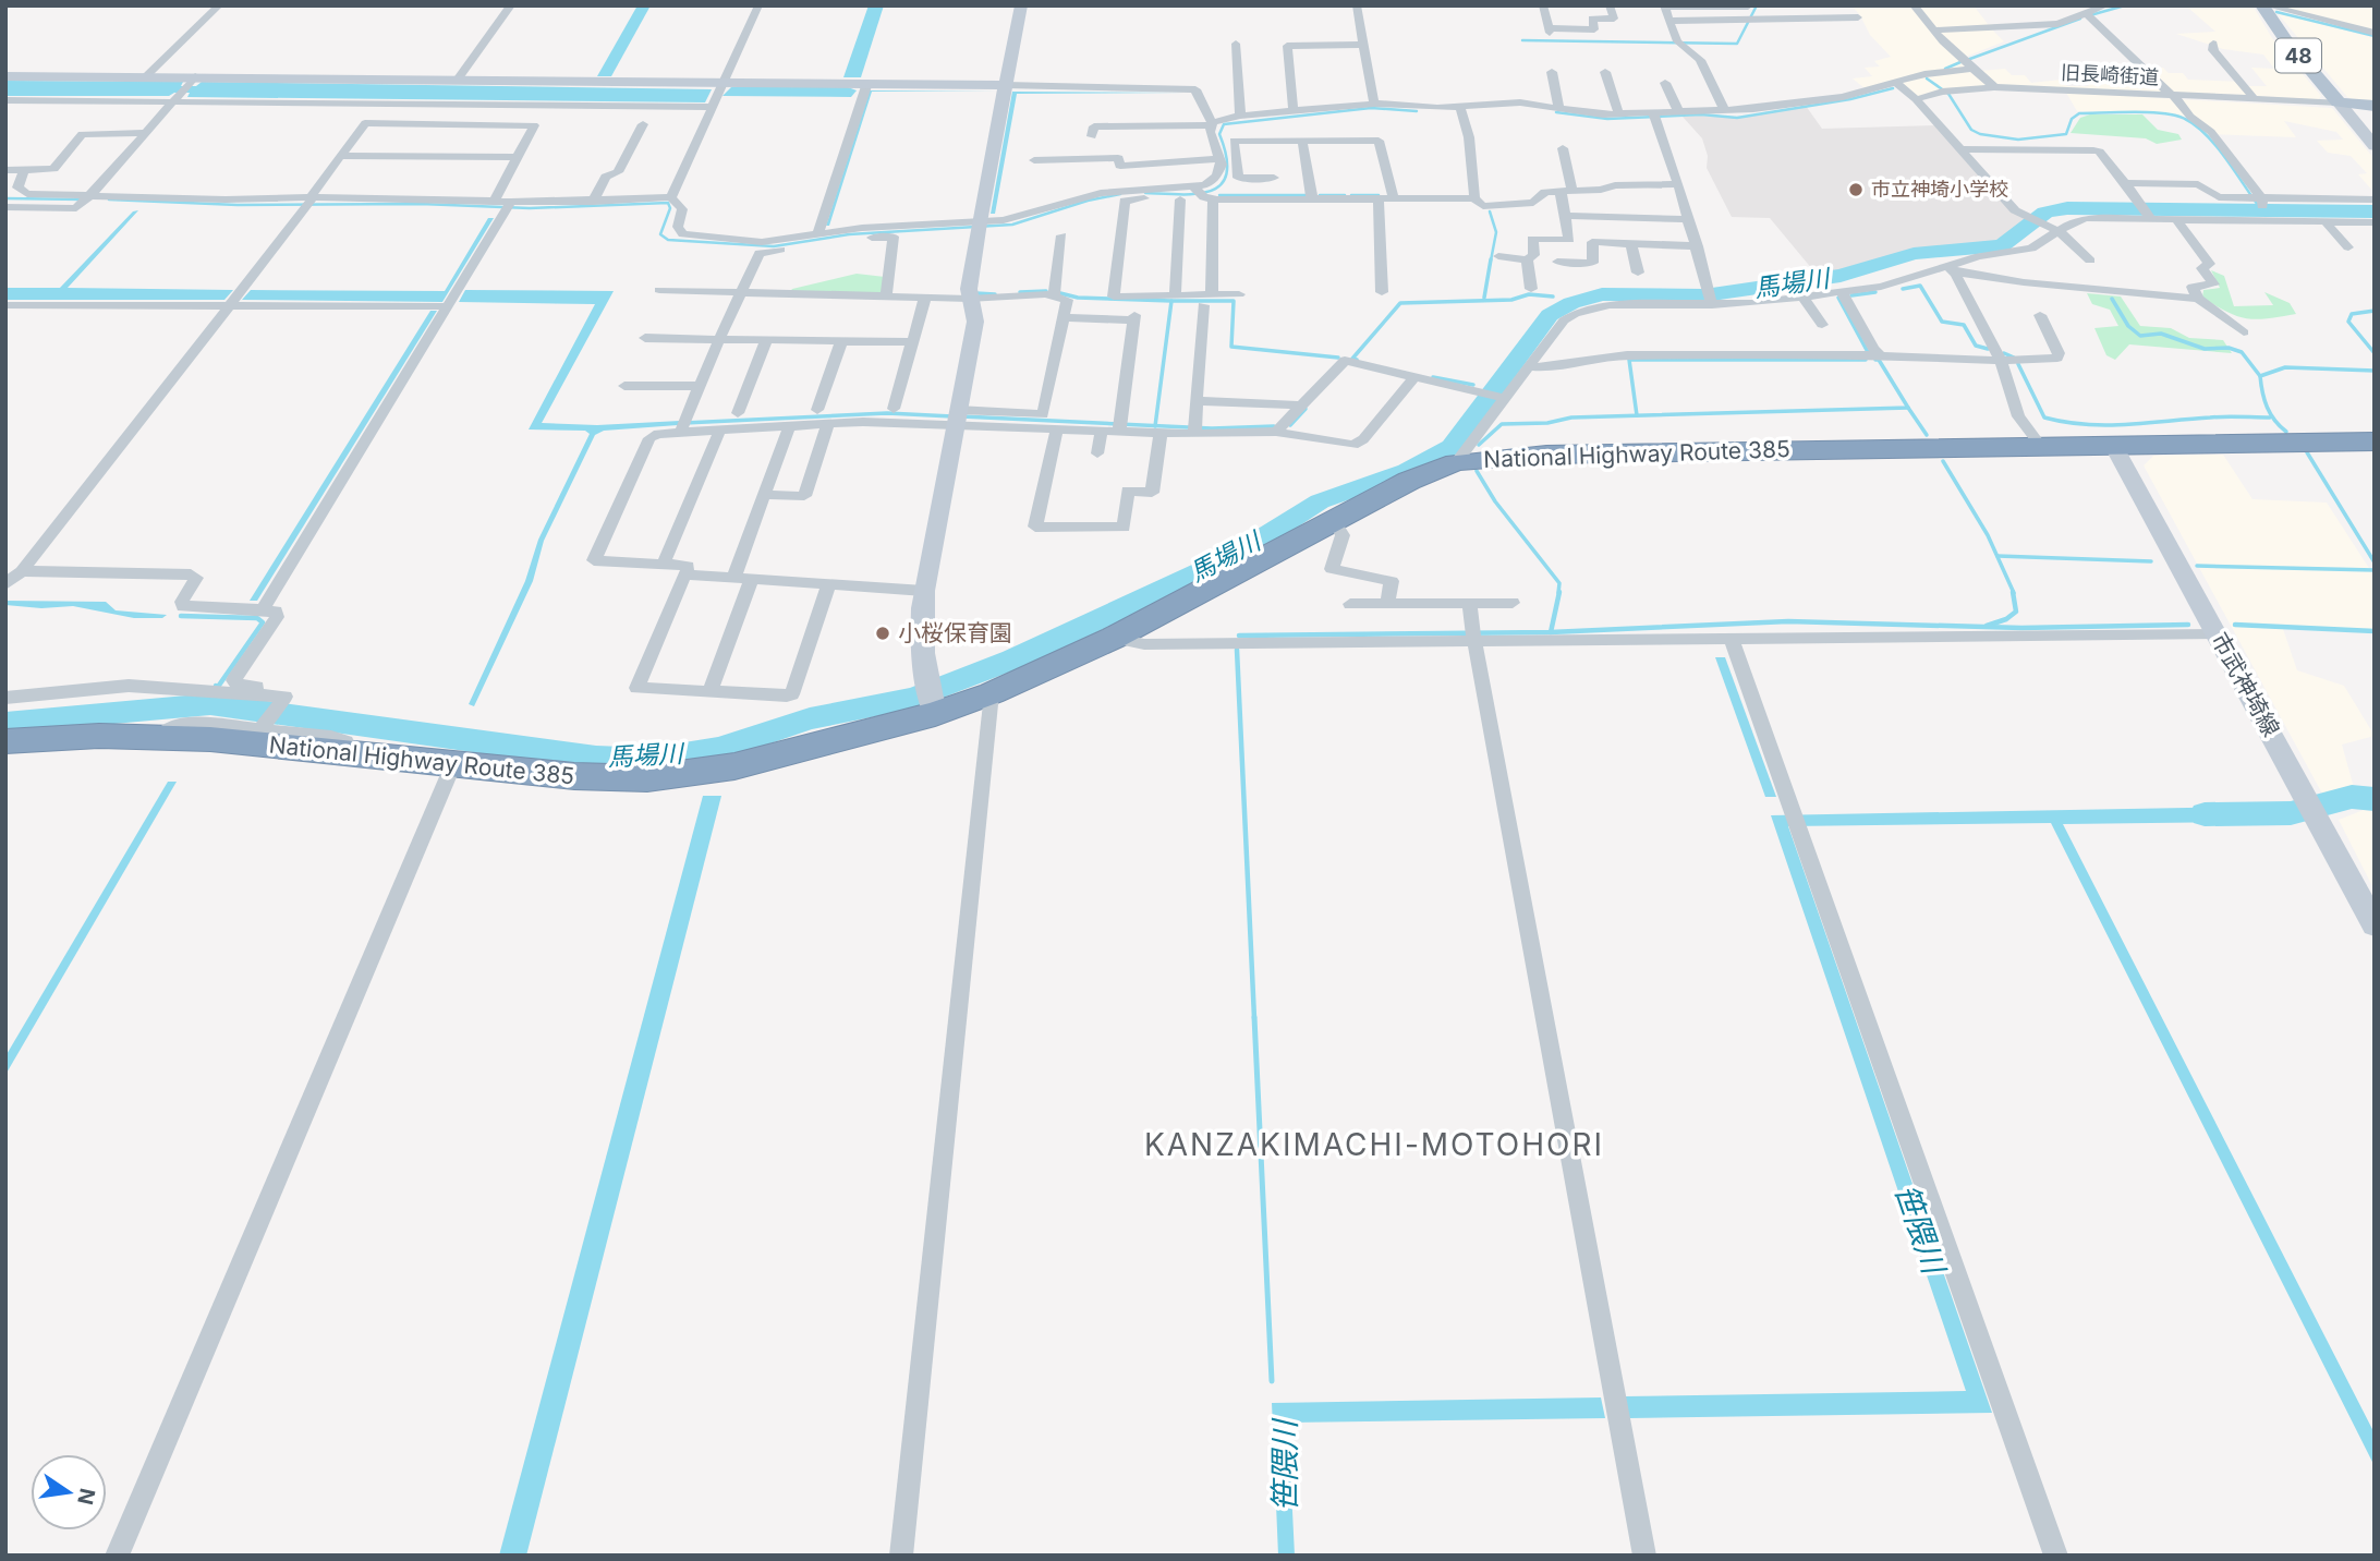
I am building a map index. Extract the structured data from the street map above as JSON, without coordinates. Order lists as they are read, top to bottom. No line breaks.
{"streets":{"highway":["National Highway Route 385"],"main road":["48"],"street":["旧長崎街道","市武神埼線"]},"crossings":[["48","旧長崎街道"],["National Highway Route 385","市武神埼線"]],"districts":["KANZAKIMACHI-MOTOHORI"],"water":["馬場川","笹隈川"],"places":["市立神埼小学校","小桜保育園"],"north":"right"}
